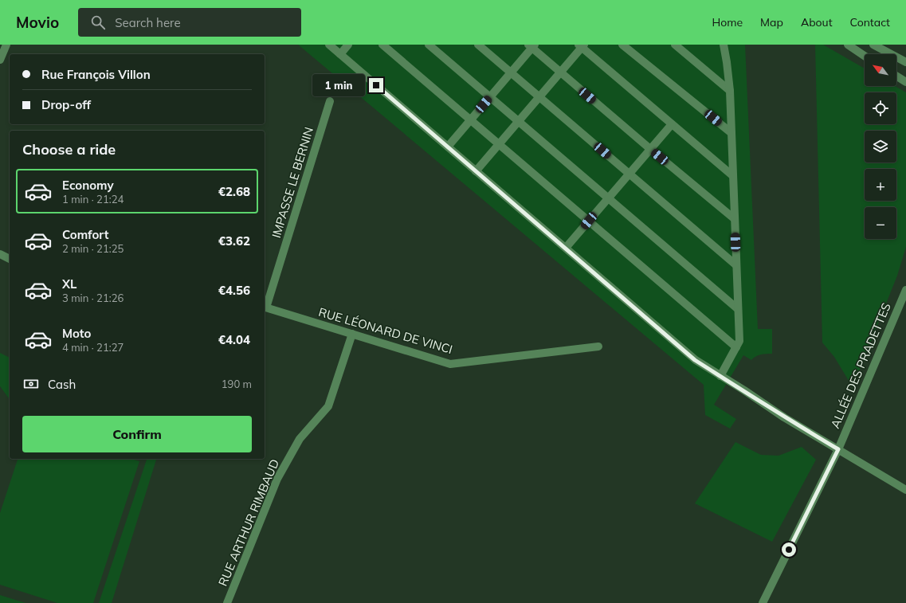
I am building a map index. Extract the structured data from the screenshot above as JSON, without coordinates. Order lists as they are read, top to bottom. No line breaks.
{"streets":{"street":["IMPASSE LE BERNIN","RUE LÉONARD DE VINCI","ALLÉE DES PRADETTES","RUE ARTHUR RIMBAUD"]},"crossings":[["IMPASSE LE BERNIN","RUE LÉONARD DE VINCI"],["RUE LÉONARD DE VINCI","RUE ARTHUR RIMBAUD"]],"north":"top left","page":{"header":"Movio","search":"Search here","nav":["Home","Map","About","Contact"],"map_buttons":["+","−"],"banner":["Rue François Villon","Drop-off"],"bubble":"1 min","heading":"Choose a ride","list":[{"name":"Economy","note":"1 min · 21:24","value":"€2.68"},{"name":"Comfort","note":"2 min · 21:25","value":"€3.62"},{"name":"XL","note":"3 min · 21:26","value":"€4.56"},{"name":"Moto","note":"4 min · 21:27","value":"€4.04"}],"pay":["Cash","190 m"],"buttons":"Confirm"}}
